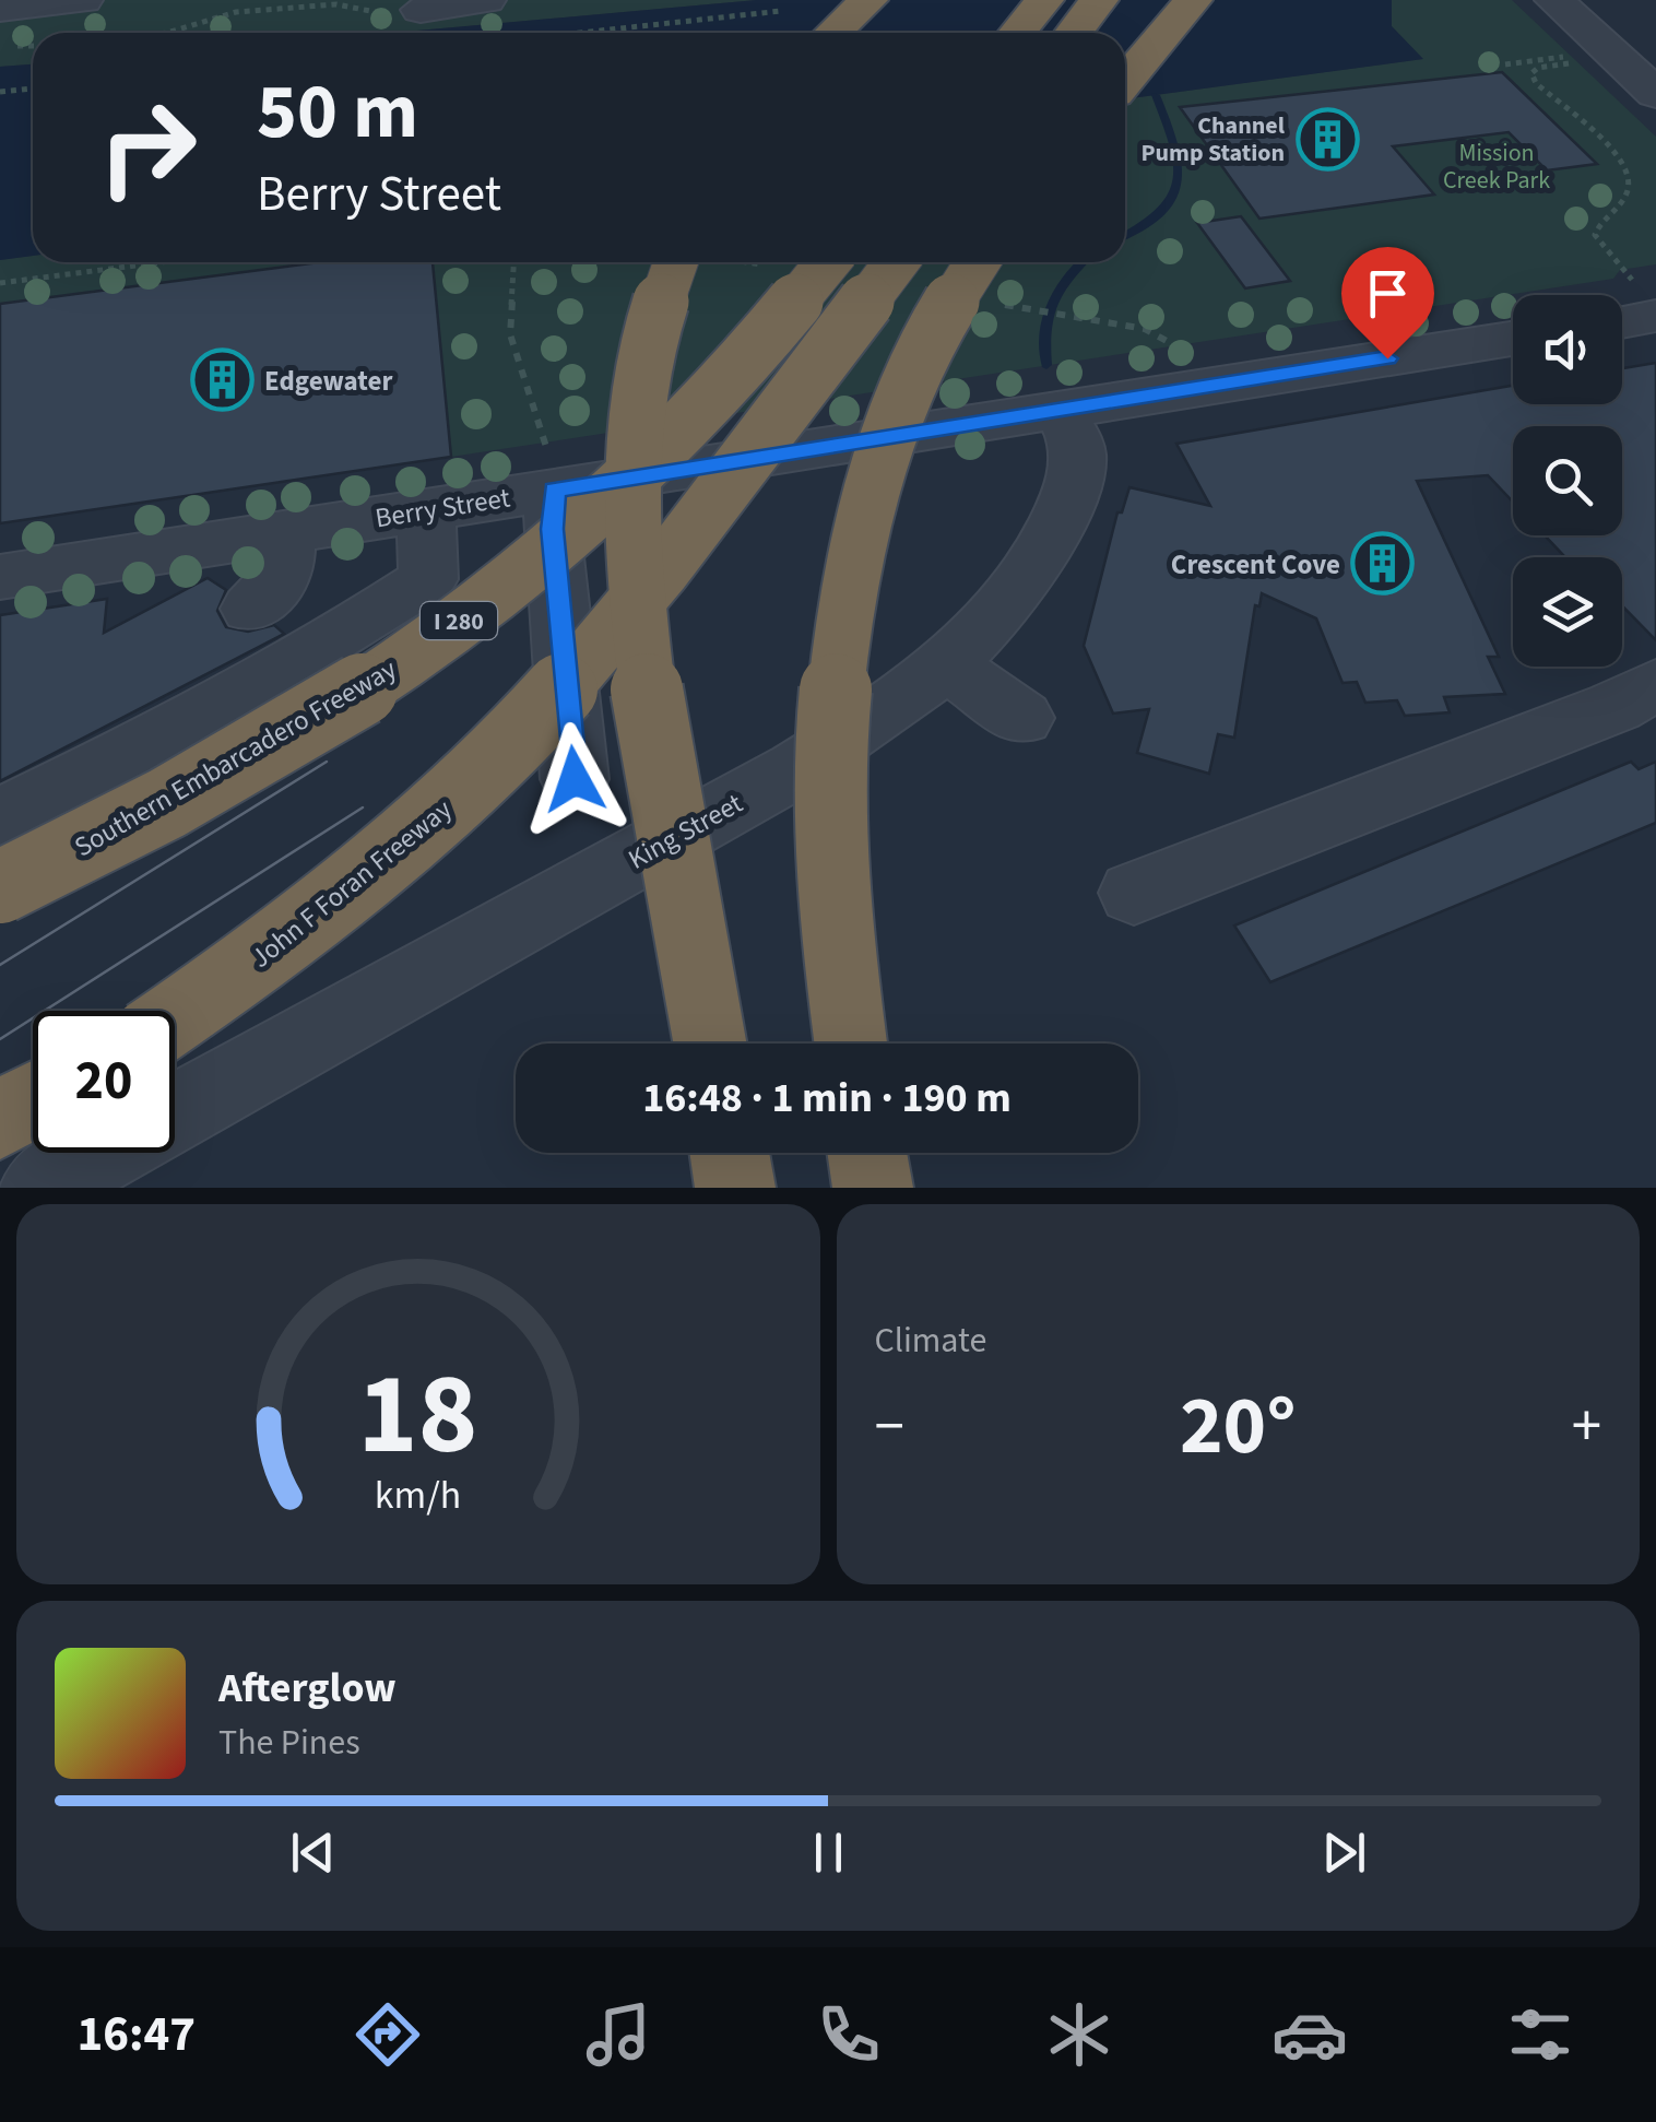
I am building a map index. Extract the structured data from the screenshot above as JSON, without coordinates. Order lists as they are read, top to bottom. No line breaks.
{"streets":{"highway":["I 280","Southern Embarcadero Freeway","John F Foran Freeway"],"street":["Berry Street","King Street"]},"crossings":[["Berry Street","King Street"]],"parks":["Mission Creek Park"],"places":{"building":["Channel Pump Station","Edgewater","Crescent Cove"]},"page":{"turn":["50 m","Berry Street"],"limit":"20","trip":"16:48 · 1 min · 190 m","tile":"Climate","heat":["−","20°","+"],"song":["Afterglow","The Pines"],"tabs":"16:47","gauge":["18","km/h"]}}
